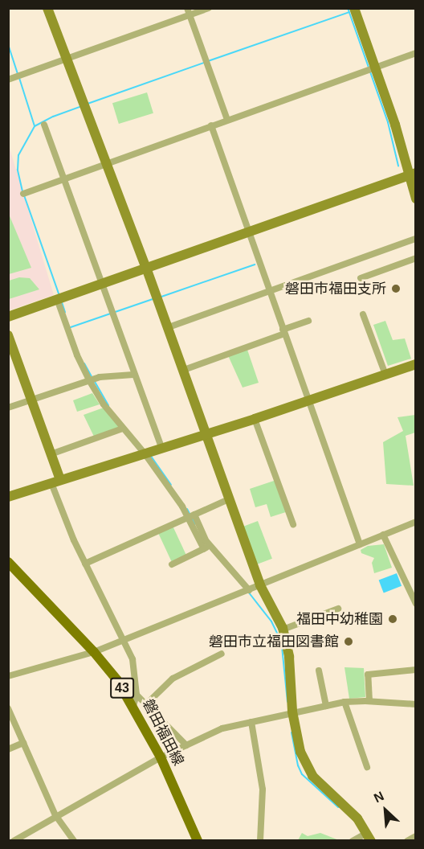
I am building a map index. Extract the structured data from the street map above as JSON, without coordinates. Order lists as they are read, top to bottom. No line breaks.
{"streets":{"main road":["43","磐田福田線"]},"places":["磐田市福田支所","福田中幼稚園","磐田市立福田図書館"],"north":"top left"}
